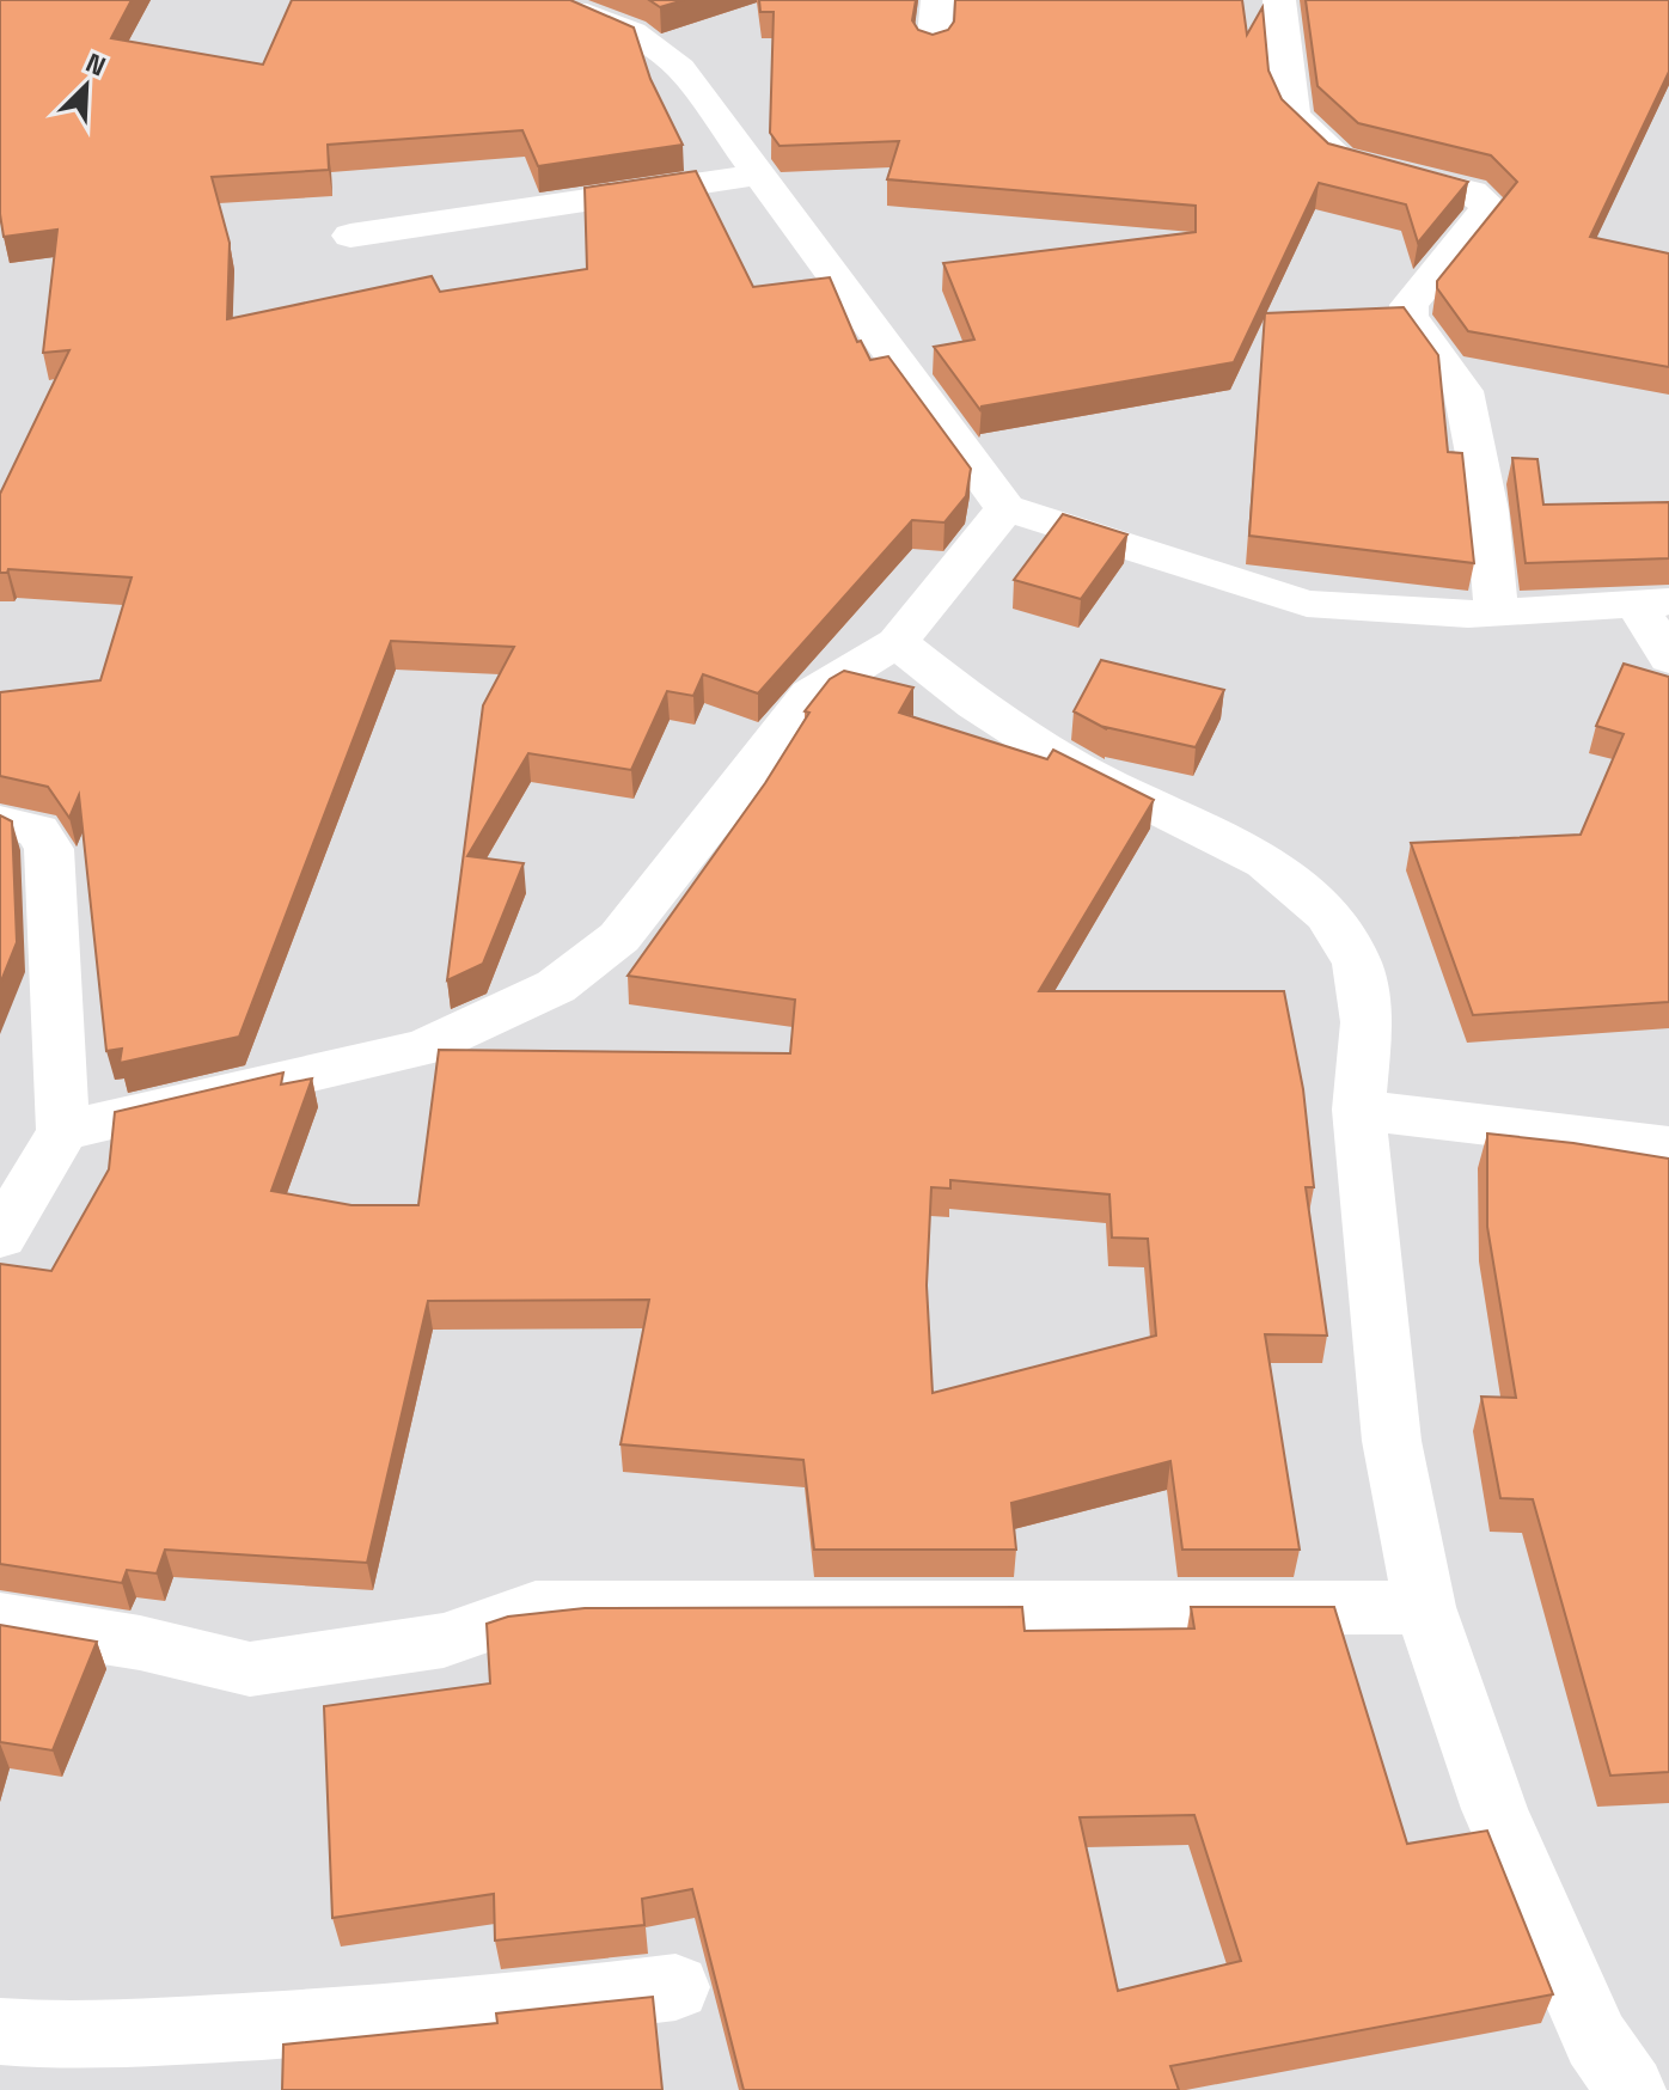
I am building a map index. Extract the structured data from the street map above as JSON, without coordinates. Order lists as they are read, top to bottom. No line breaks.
{"north":"top right"}
